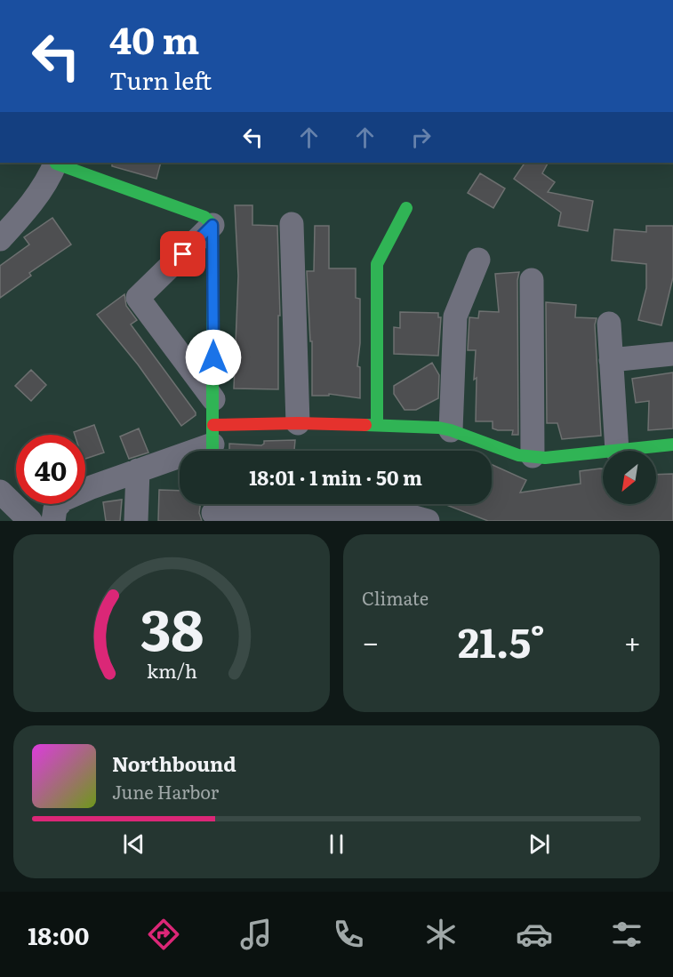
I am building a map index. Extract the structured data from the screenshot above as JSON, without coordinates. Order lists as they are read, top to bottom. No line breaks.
{"north":"bottom left","page":{"turn":["40 m","Turn left"],"limit":"40","trip":"18:01 · 1 min · 50 m","tile":"Climate","heat":["−","21.5°","+"],"song":["Northbound","June Harbor"],"tabs":"18:00","gauge":["38","km/h"]}}
